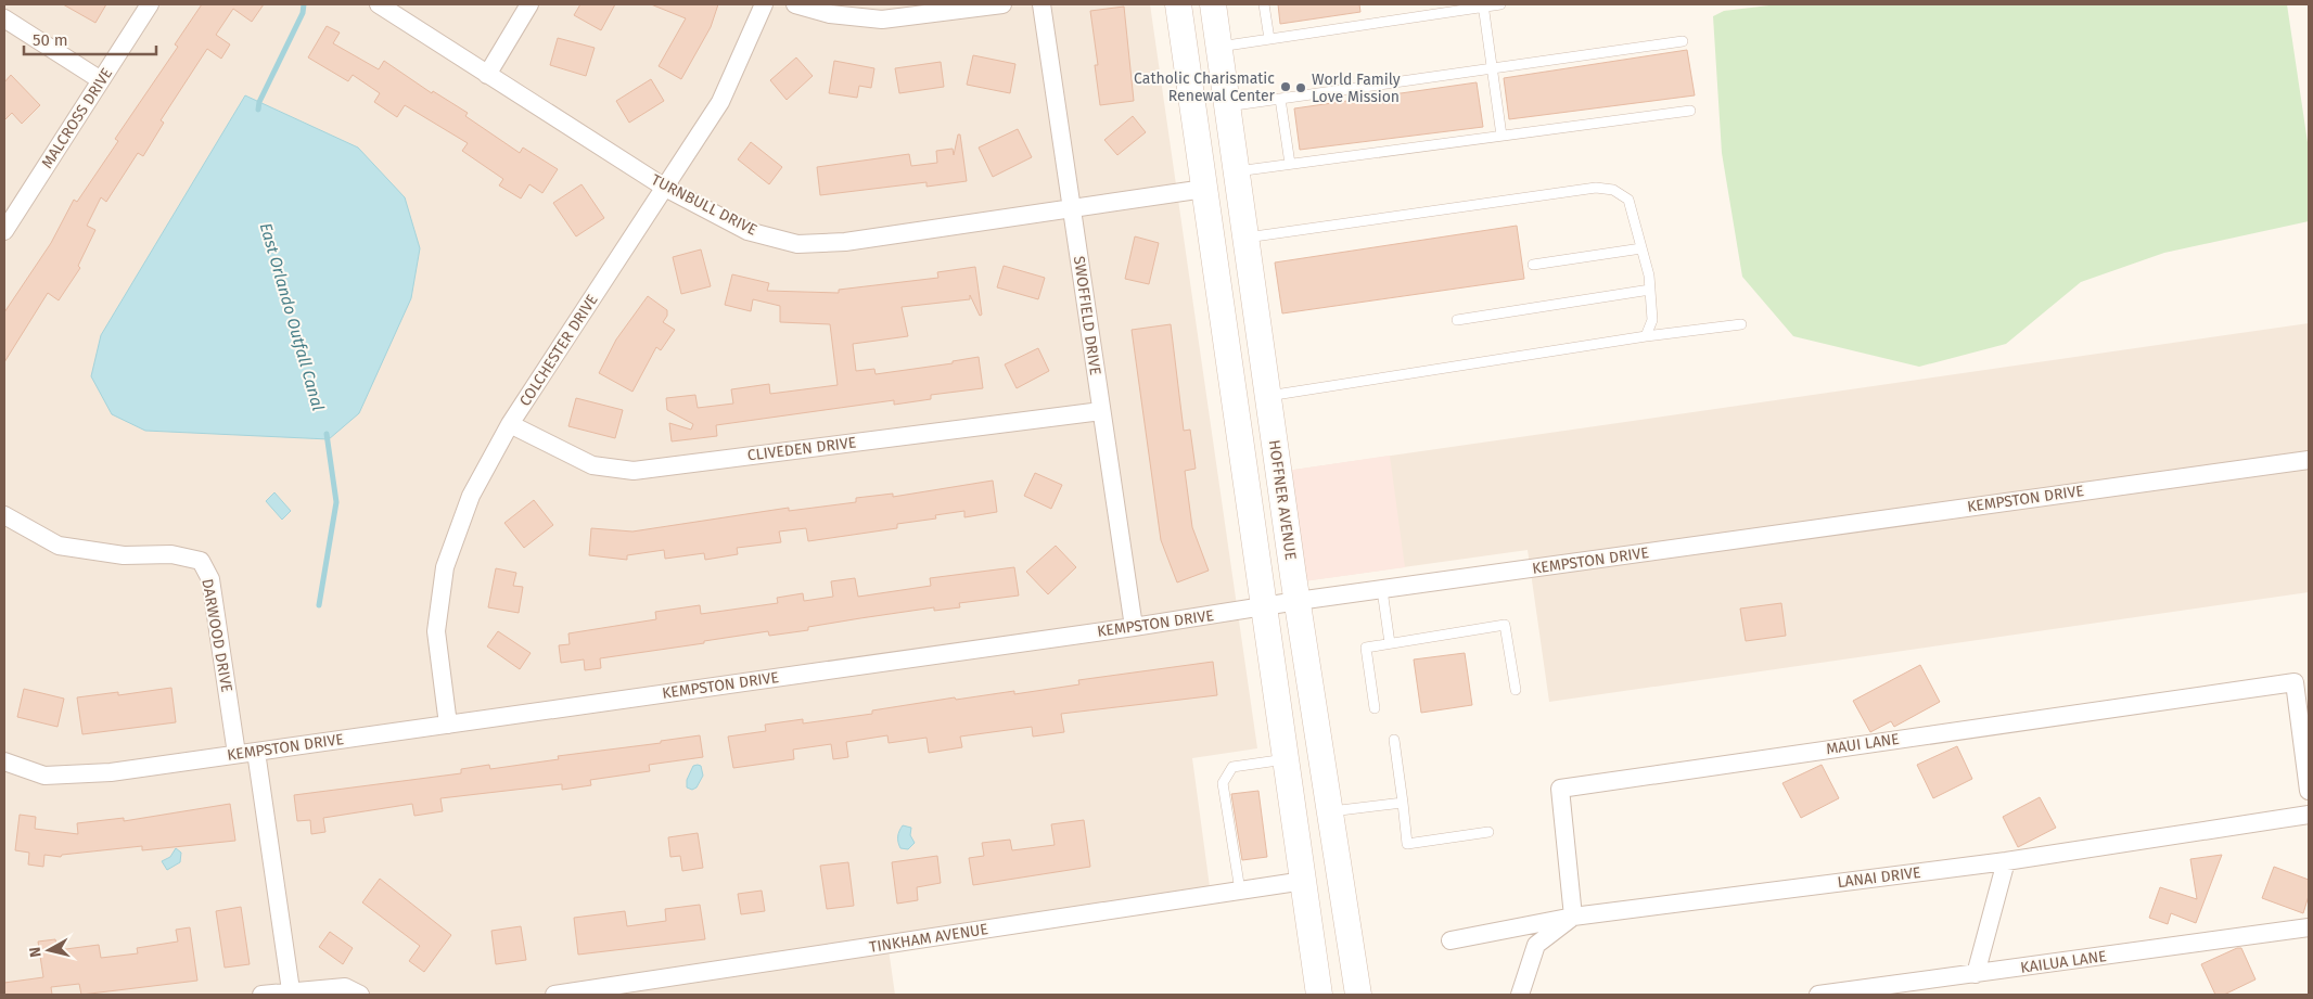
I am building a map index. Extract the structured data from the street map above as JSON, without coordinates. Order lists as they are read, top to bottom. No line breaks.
{"streets":{"main road":["HOFFNER AVENUE"],"street":["MALCROSS DRIVE","TURNBULL DRIVE","SWOFFIELD DRIVE","COLCHESTER DRIVE","CLIVEDEN DRIVE","KEMPSTON DRIVE","DARWOOD DRIVE","MAUI LANE","LANAI DRIVE","TINKHAM AVENUE","KAILUA LANE"]},"crossings":[["TURNBULL DRIVE","SWOFFIELD DRIVE"],["TURNBULL DRIVE","COLCHESTER DRIVE"],["SWOFFIELD DRIVE","CLIVEDEN DRIVE"],["SWOFFIELD DRIVE","KEMPSTON DRIVE"],["COLCHESTER DRIVE","CLIVEDEN DRIVE"],["COLCHESTER DRIVE","KEMPSTON DRIVE"],["KEMPSTON DRIVE","HOFFNER AVENUE"],["KEMPSTON DRIVE","DARWOOD DRIVE"],["MAUI LANE","LANAI DRIVE"]],"water":["East Orlando Outfall Canal"],"places":["Catholic Charismatic Renewal Center","World Family Love Mission"],"scale_bar":"50 m","north":"left"}
